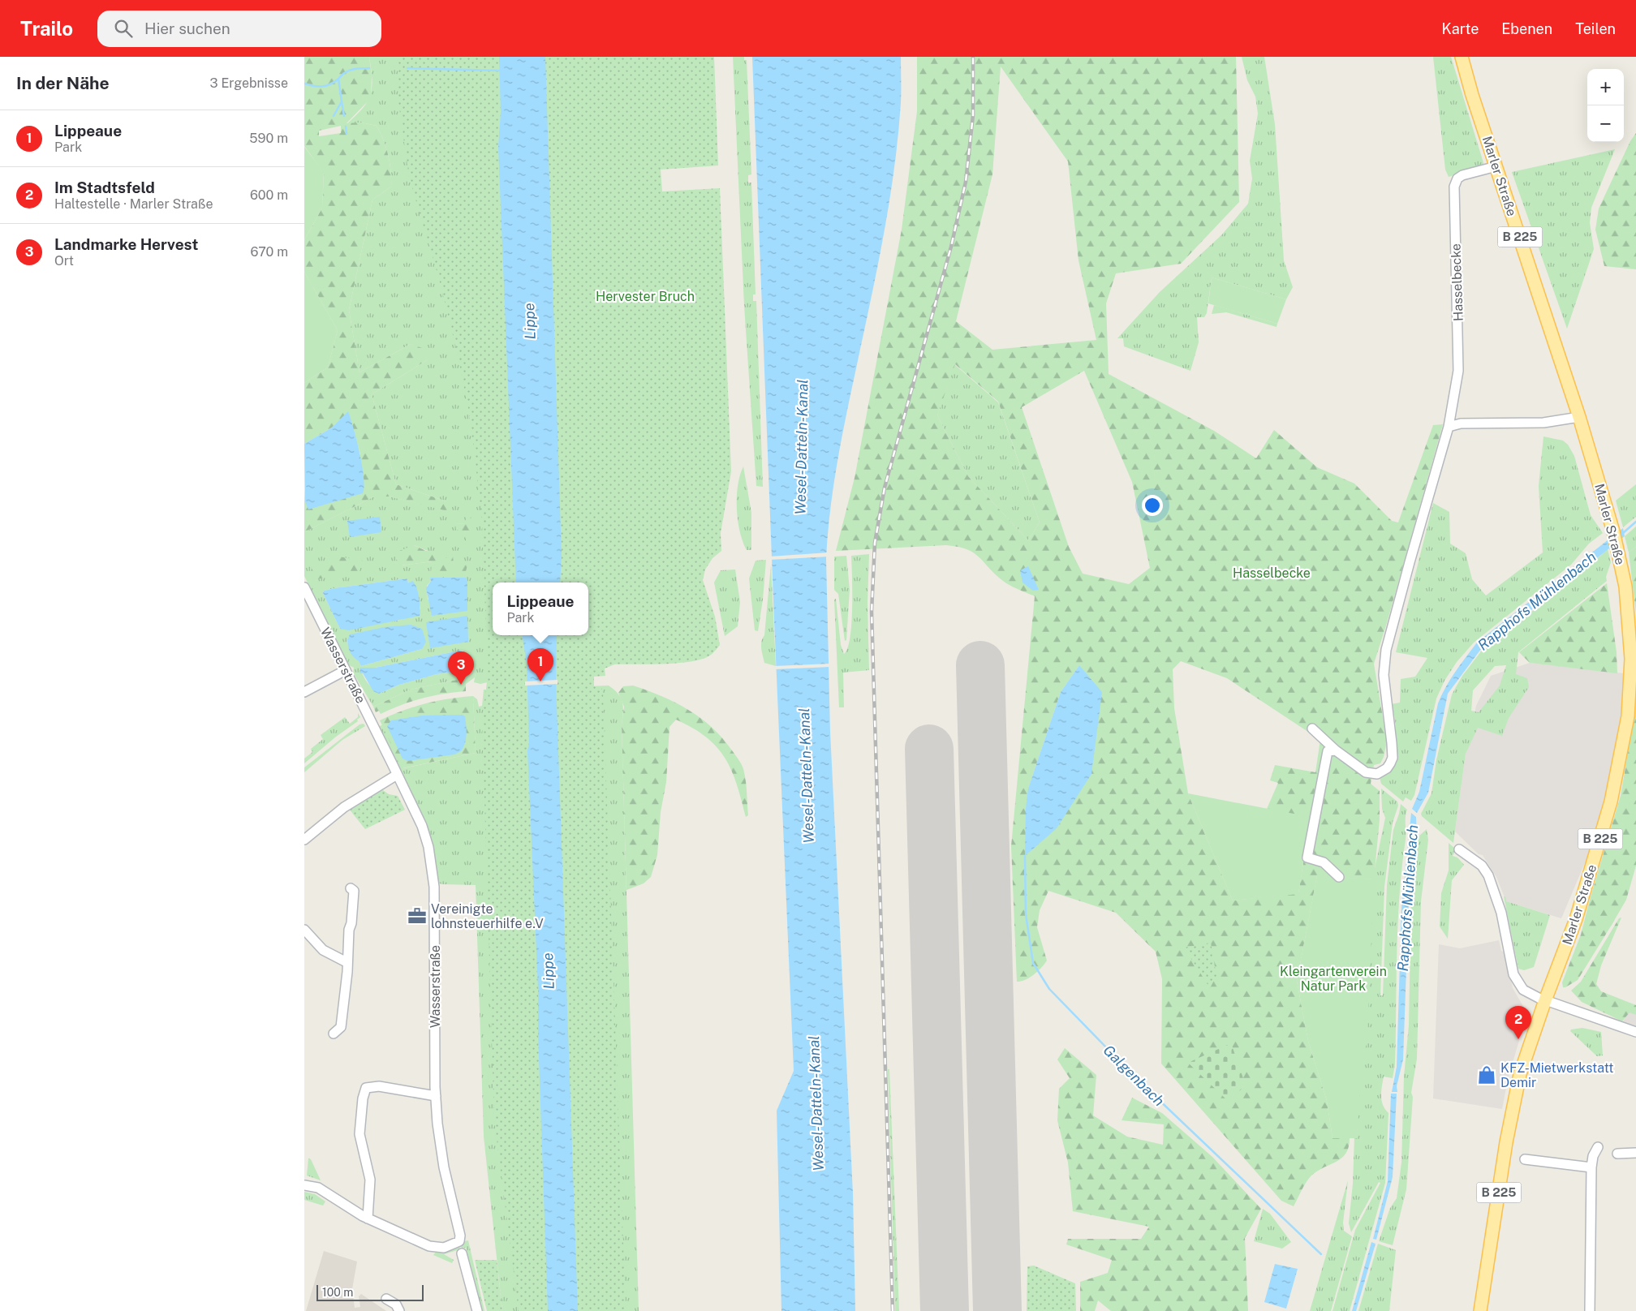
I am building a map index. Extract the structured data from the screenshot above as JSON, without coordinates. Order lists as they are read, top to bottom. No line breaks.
{"streets":{"main road":["Marler Straße","B 225"],"street":["Hasselbecke","Wasserstraße"]},"crossings":[["Marler Straße","Hasselbecke"]],"water":["Lippe","Wesel-Datteln-Kanal","Rapphofs Mühlenbach","Galgenbach"],"parks":["Hervester Bruch","Hasselbecke","Kleingartenverein Natur Park"],"places":{"office":["Vereinigte lohnsteuerhilfe e.V"],"shop":["KFZ-Mietwerkstatt Demir"]},"scale_bar":"100 m","page":{"header":"Trailo","search":"Hier suchen","nav":["Karte","Ebenen","Teilen"],"heading":["In der Nähe","3 Ergebnisse"],"map_buttons":["+","−"],"list":[{"mark":"1","name":"Lippeaue","note":"Park","value":"590 m"},{"mark":"2","name":"Im Stadtsfeld","note":"Haltestelle · Marler Straße","value":"600 m"},{"mark":"3","name":"Landmarke Hervest","note":"Ort","value":"670 m"}],"popup":["Lippeaue","Park"],"pins":["1","3","2"],"scale":"100 m"}}
